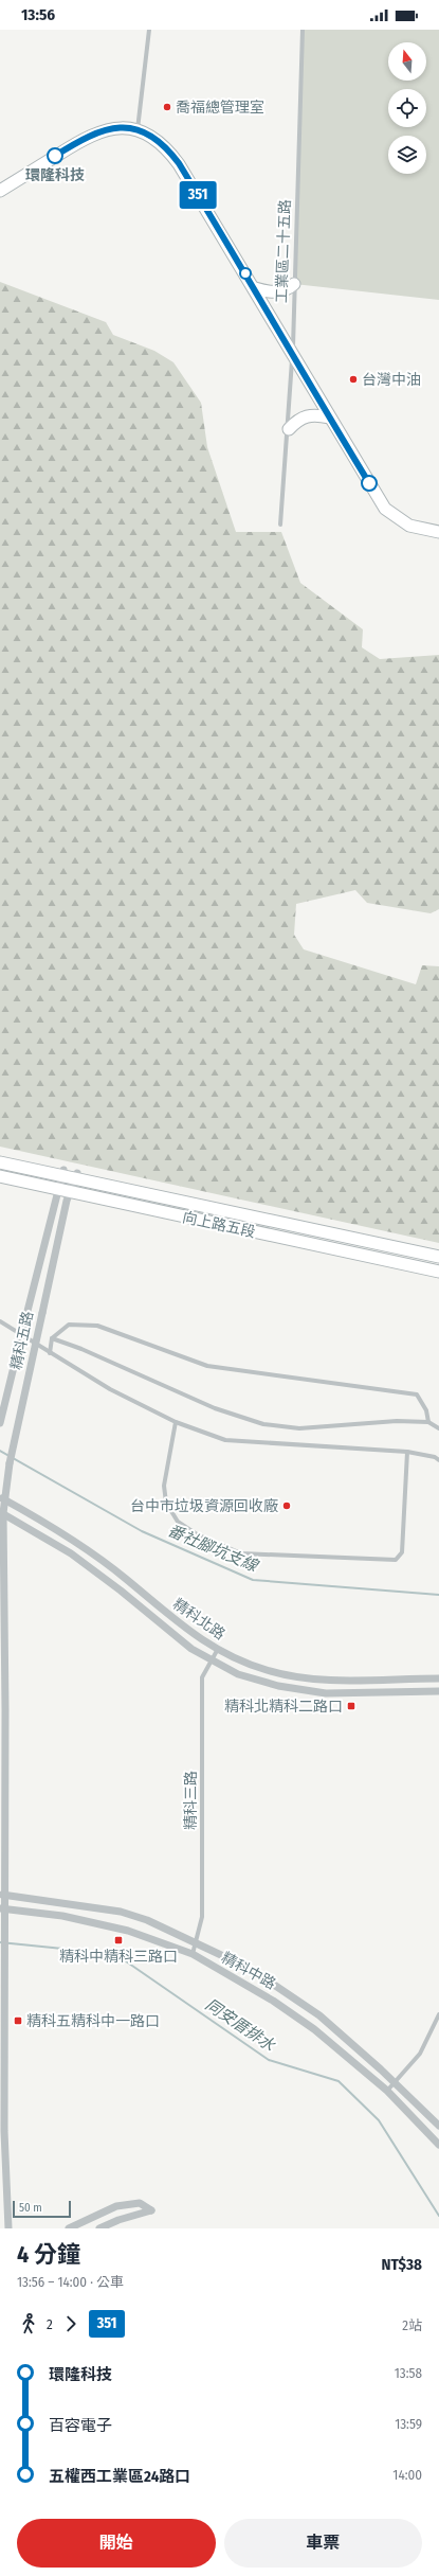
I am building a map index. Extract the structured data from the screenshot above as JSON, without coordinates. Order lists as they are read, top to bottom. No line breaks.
{"streets":{"main road":["向上路五段"],"street":["工業區二十五路","精科五路","精科北路","精科三路","精科中路"]},"crossings":[["向上路五段","精科五路"],["精科五路","精科北路"],["精科五路","精科中路"],["精科北路","精科三路"],["精科三路","精科中路"]],"water":["番社腳坑支線","同安厝排水"],"places":{"other":["喬福總管理室","環隆科技","台灣中油","台中市垃圾資源回收廠"],"transit":["精科北精科二路口","精科中精科三路口","精科五精科中一路口"]},"lines":["bus line 351"],"scale_bar":"50 m","north":"top","page":{"status":"13:56","on_map":"351","scale":"50 m","heading":["4 分鐘","13:56 – 14:00 · 公車","NT$38"],"legs":["2","351","2站"],"list":[{"name":"環隆科技","value":"13:58"},{"name":"百容電子","value":"13:59"},{"name":"五權西工業區24路口","value":"14:00"}],"buttons":["開始","車票"]}}
